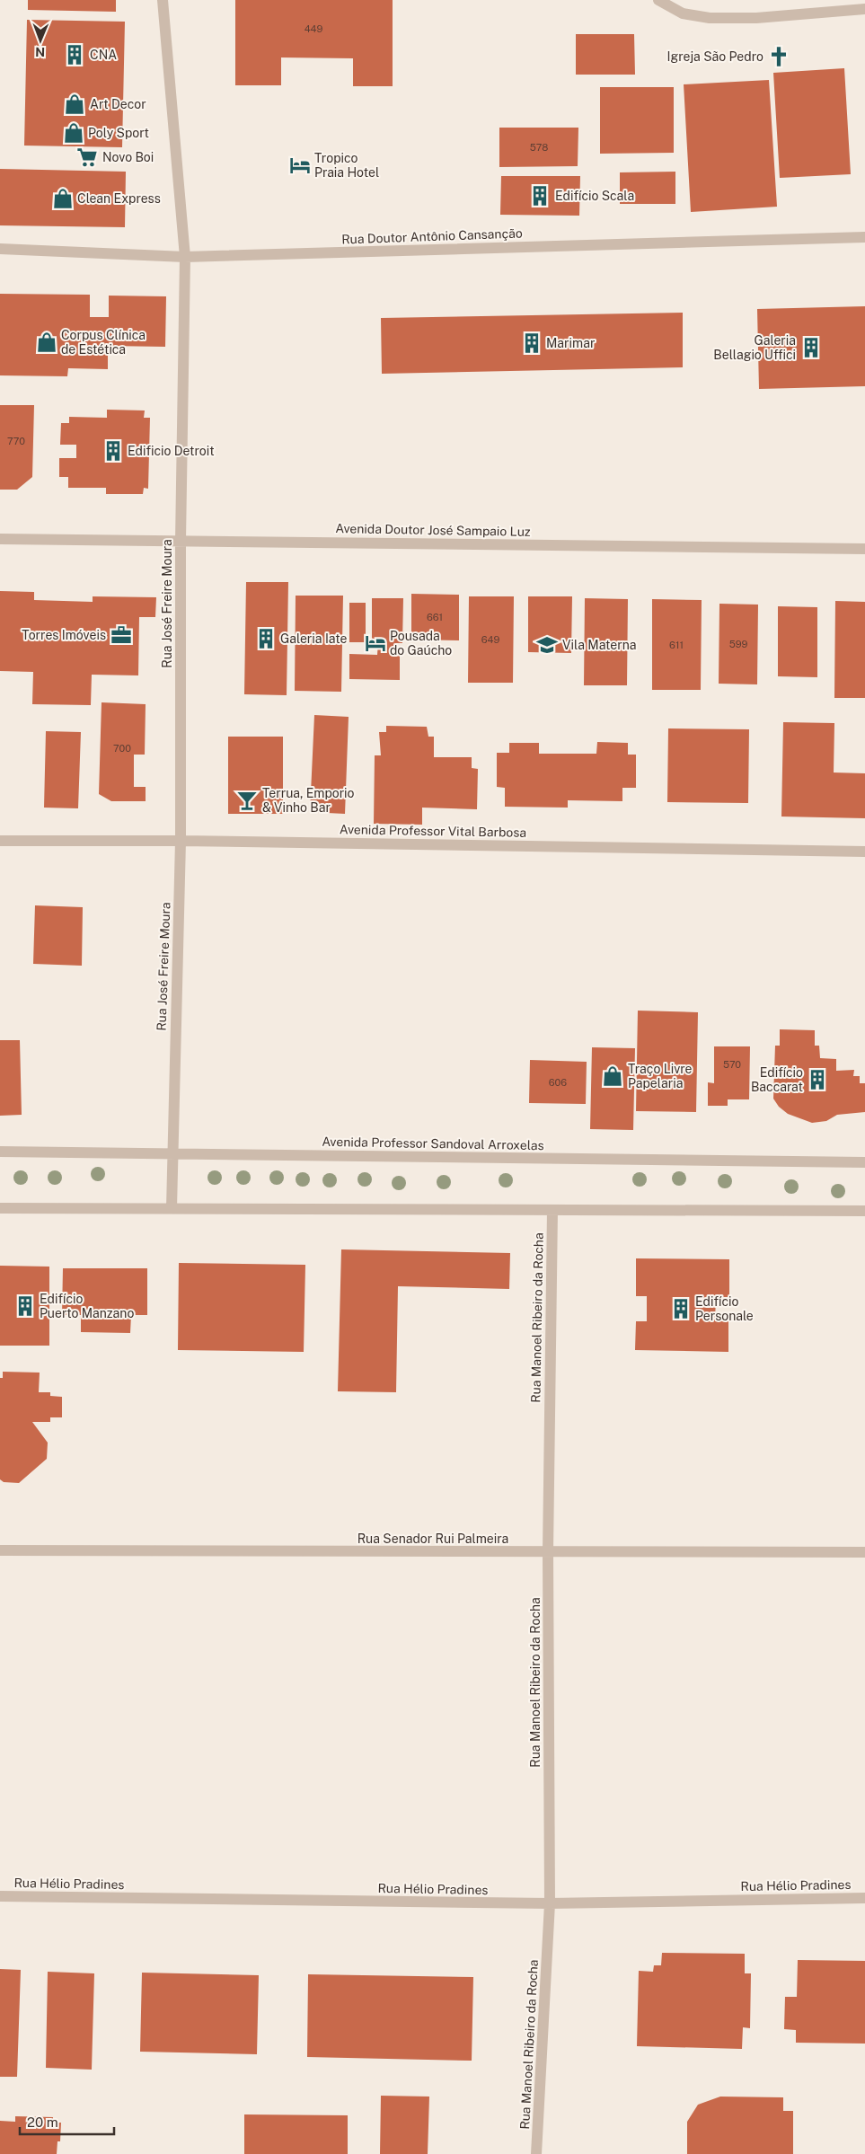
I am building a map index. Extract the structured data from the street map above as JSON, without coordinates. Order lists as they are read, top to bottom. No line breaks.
{"streets":{"street":["Rua Doutor Antônio Cansanção","Avenida Doutor José Sampaio Luz","Rua José Freire Moura","Avenida Professor Vital Barbosa","Avenida Professor Sandoval Arroxelas","Rua Manoel Ribeiro da Rocha","Rua Senador Rui Palmeira","Rua Hélio Pradines"]},"crossings":[["Rua Doutor Antônio Cansanção","Rua José Freire Moura"],["Avenida Doutor José Sampaio Luz","Rua José Freire Moura"],["Rua José Freire Moura","Avenida Professor Vital Barbosa"],["Rua José Freire Moura","Avenida Professor Sandoval Arroxelas"],["Rua Manoel Ribeiro da Rocha","Rua Senador Rui Palmeira"],["Rua Manoel Ribeiro da Rocha","Rua Hélio Pradines"]],"places":{"building":["CNA","Edifício Scala","Marimar","Galeria Bellagio Uffici","Edificio Detroit","Galeria Iate","Edifício Baccarat","Edifício Puerto Manzano","Edifício Personale"],"church":["Igreja São Pedro"],"shop":["Art Decor","Poly Sport","Clean Express","Corpus Clínica de Estética","Traço Livre Papelaria"],"supermarket":["Novo Boi"],"hotel":["Tropico Praia Hotel","Pousada do Gaúcho"],"office":["Torres Imóveis"],"school or university":["Vila Materna"],"bar":["Terrua, Emporio & Vinho Bar"]},"house_numbers":["449","578","770","661","649","599","611","700","570","606"],"scale_bar":"20 m","north":"bottom"}
